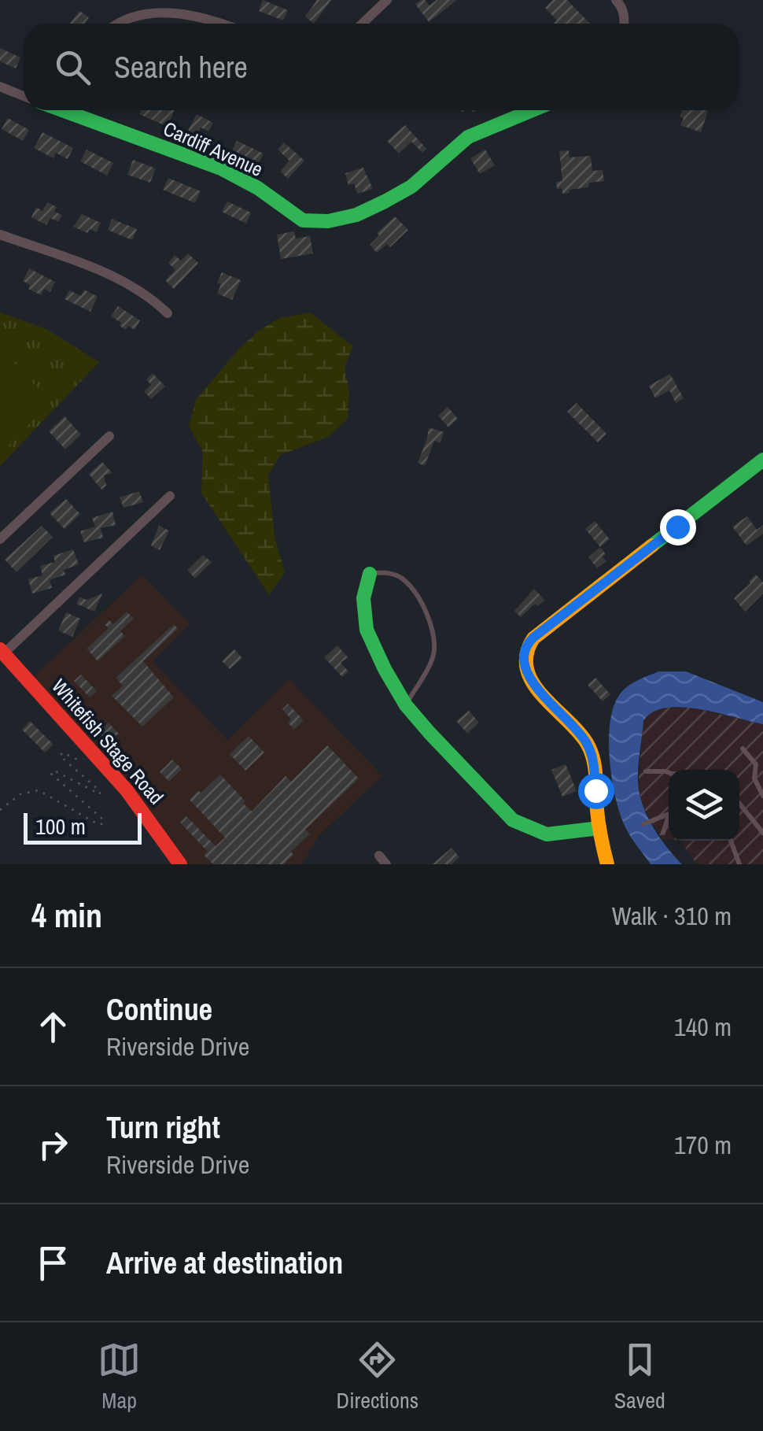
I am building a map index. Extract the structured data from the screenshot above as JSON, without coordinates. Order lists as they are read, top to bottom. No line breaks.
{"streets":{"street":["Cardiff Avenue","Whitefish Stage Road"]},"scale_bar":"100 m","page":{"search":"Search here","scale":"100 m","heading":["4 min","Walk · 310 m"],"list":[["Continue","Riverside Drive","140 m"],["Turn right","Riverside Drive","170 m"],"Arrive at destination"],"nav":["Map","Directions","Saved"]}}
